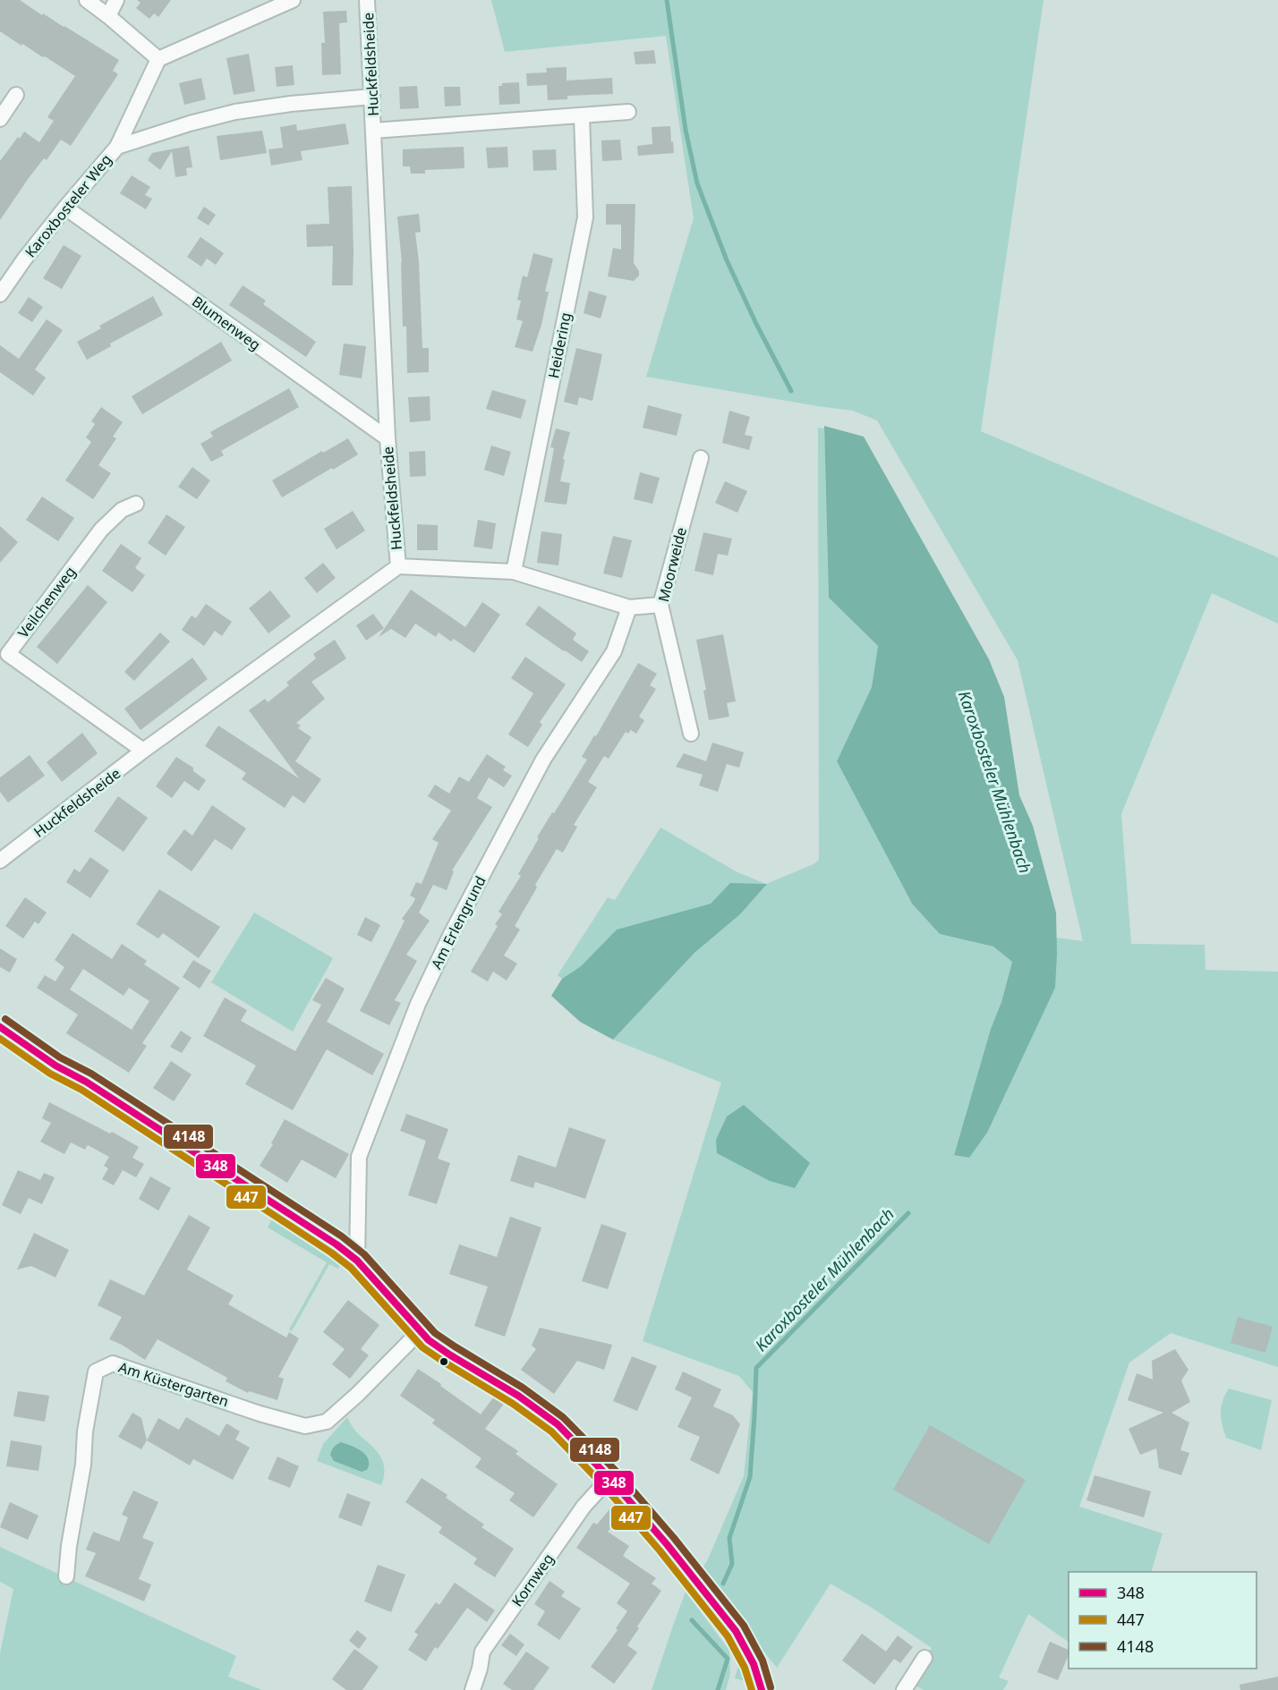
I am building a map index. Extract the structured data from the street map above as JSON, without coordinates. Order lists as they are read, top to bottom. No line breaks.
{"streets":{"street":["Huckfeldsheide","Karoxbosteler Weg","Blumenweg","Heidering","Moorweide","Veilchenweg","Am Erlengrund","Am Küstergarten","Kornweg"]},"crossings":[["Huckfeldsheide","Karoxbosteler Weg"],["Huckfeldsheide","Blumenweg"],["Huckfeldsheide","Veilchenweg"],["Karoxbosteler Weg","Blumenweg"]],"water":["Karoxbosteler Mühlenbach"],"lines":["transit line 4148","transit line 348","transit line 447"],"legend":["348","447","4148"]}
